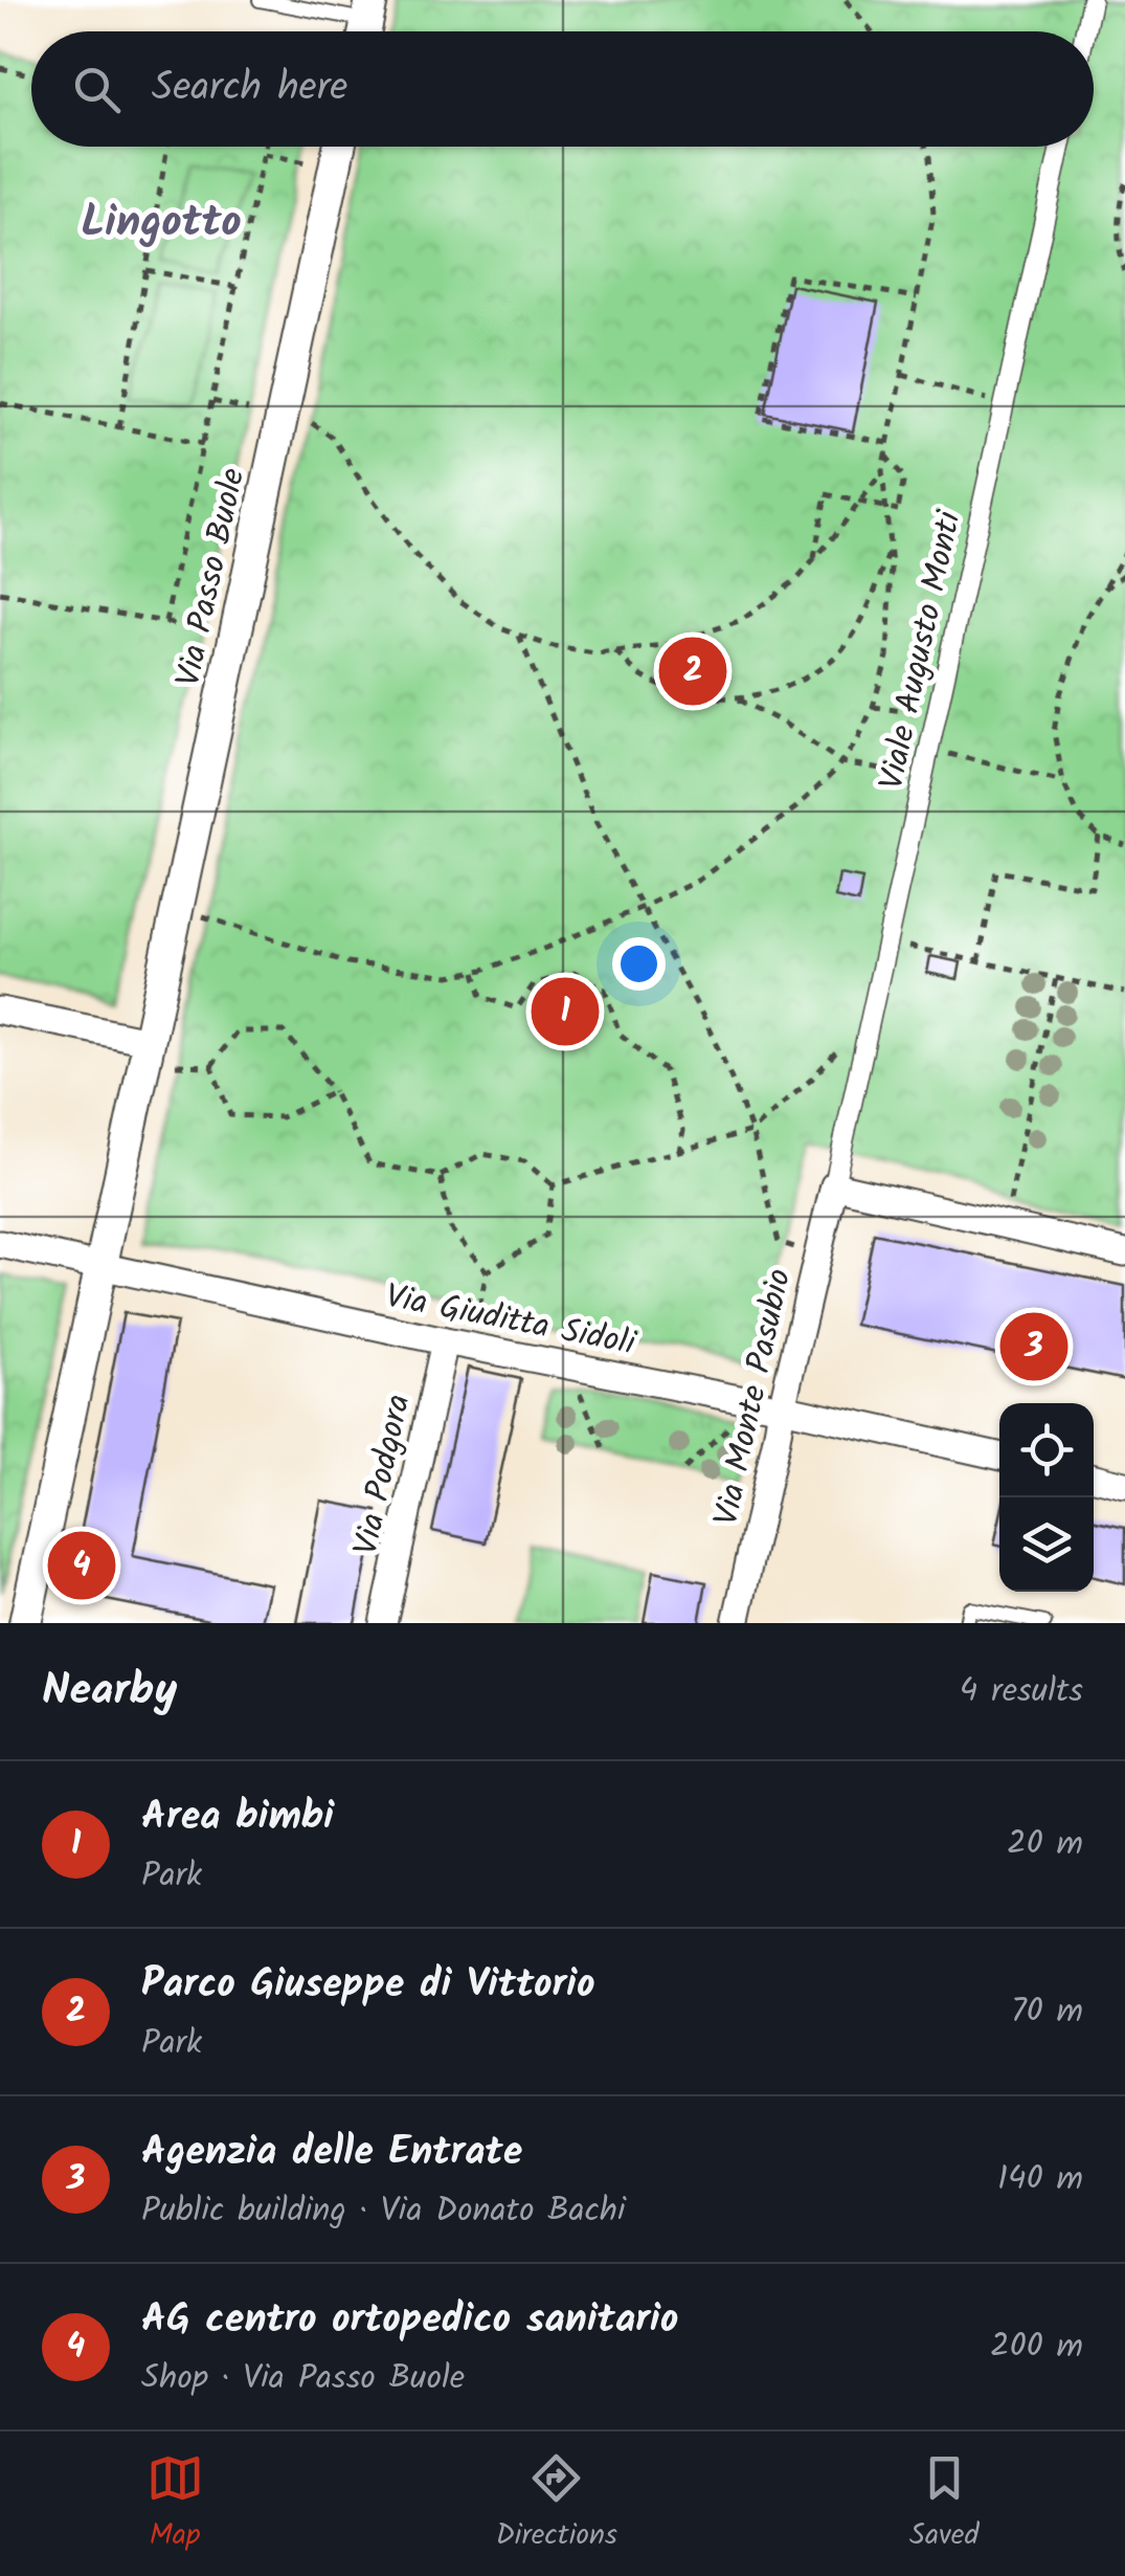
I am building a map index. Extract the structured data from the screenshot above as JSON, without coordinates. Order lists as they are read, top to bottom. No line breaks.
{"streets":{"street":["Via Passo Buole","Viale Augusto Monti","Via Giuditta Sidoli","Via Monte Pasubio","Via Podgora"]},"crossings":[["Via Passo Buole","Via Giuditta Sidoli"],["Viale Augusto Monti","Via Monte Pasubio"],["Via Giuditta Sidoli","Via Monte Pasubio"],["Via Giuditta Sidoli","Via Podgora"]],"districts":["Lingotto"],"page":{"search":"Search here","pins":["2","1","3","4"],"heading":["Nearby","4 results"],"list":[{"mark":"1","name":"Area bimbi","note":"Park","value":"20 m"},{"mark":"2","name":"Parco Giuseppe di Vittorio","note":"Park","value":"70 m"},{"mark":"3","name":"Agenzia delle Entrate","note":"Public building · Via Donato Bachi","value":"140 m"},{"mark":"4","name":"AG centro ortopedico sanitario","note":"Shop · Via Passo Buole","value":"200 m"}],"nav":["Map","Directions","Saved"]}}
